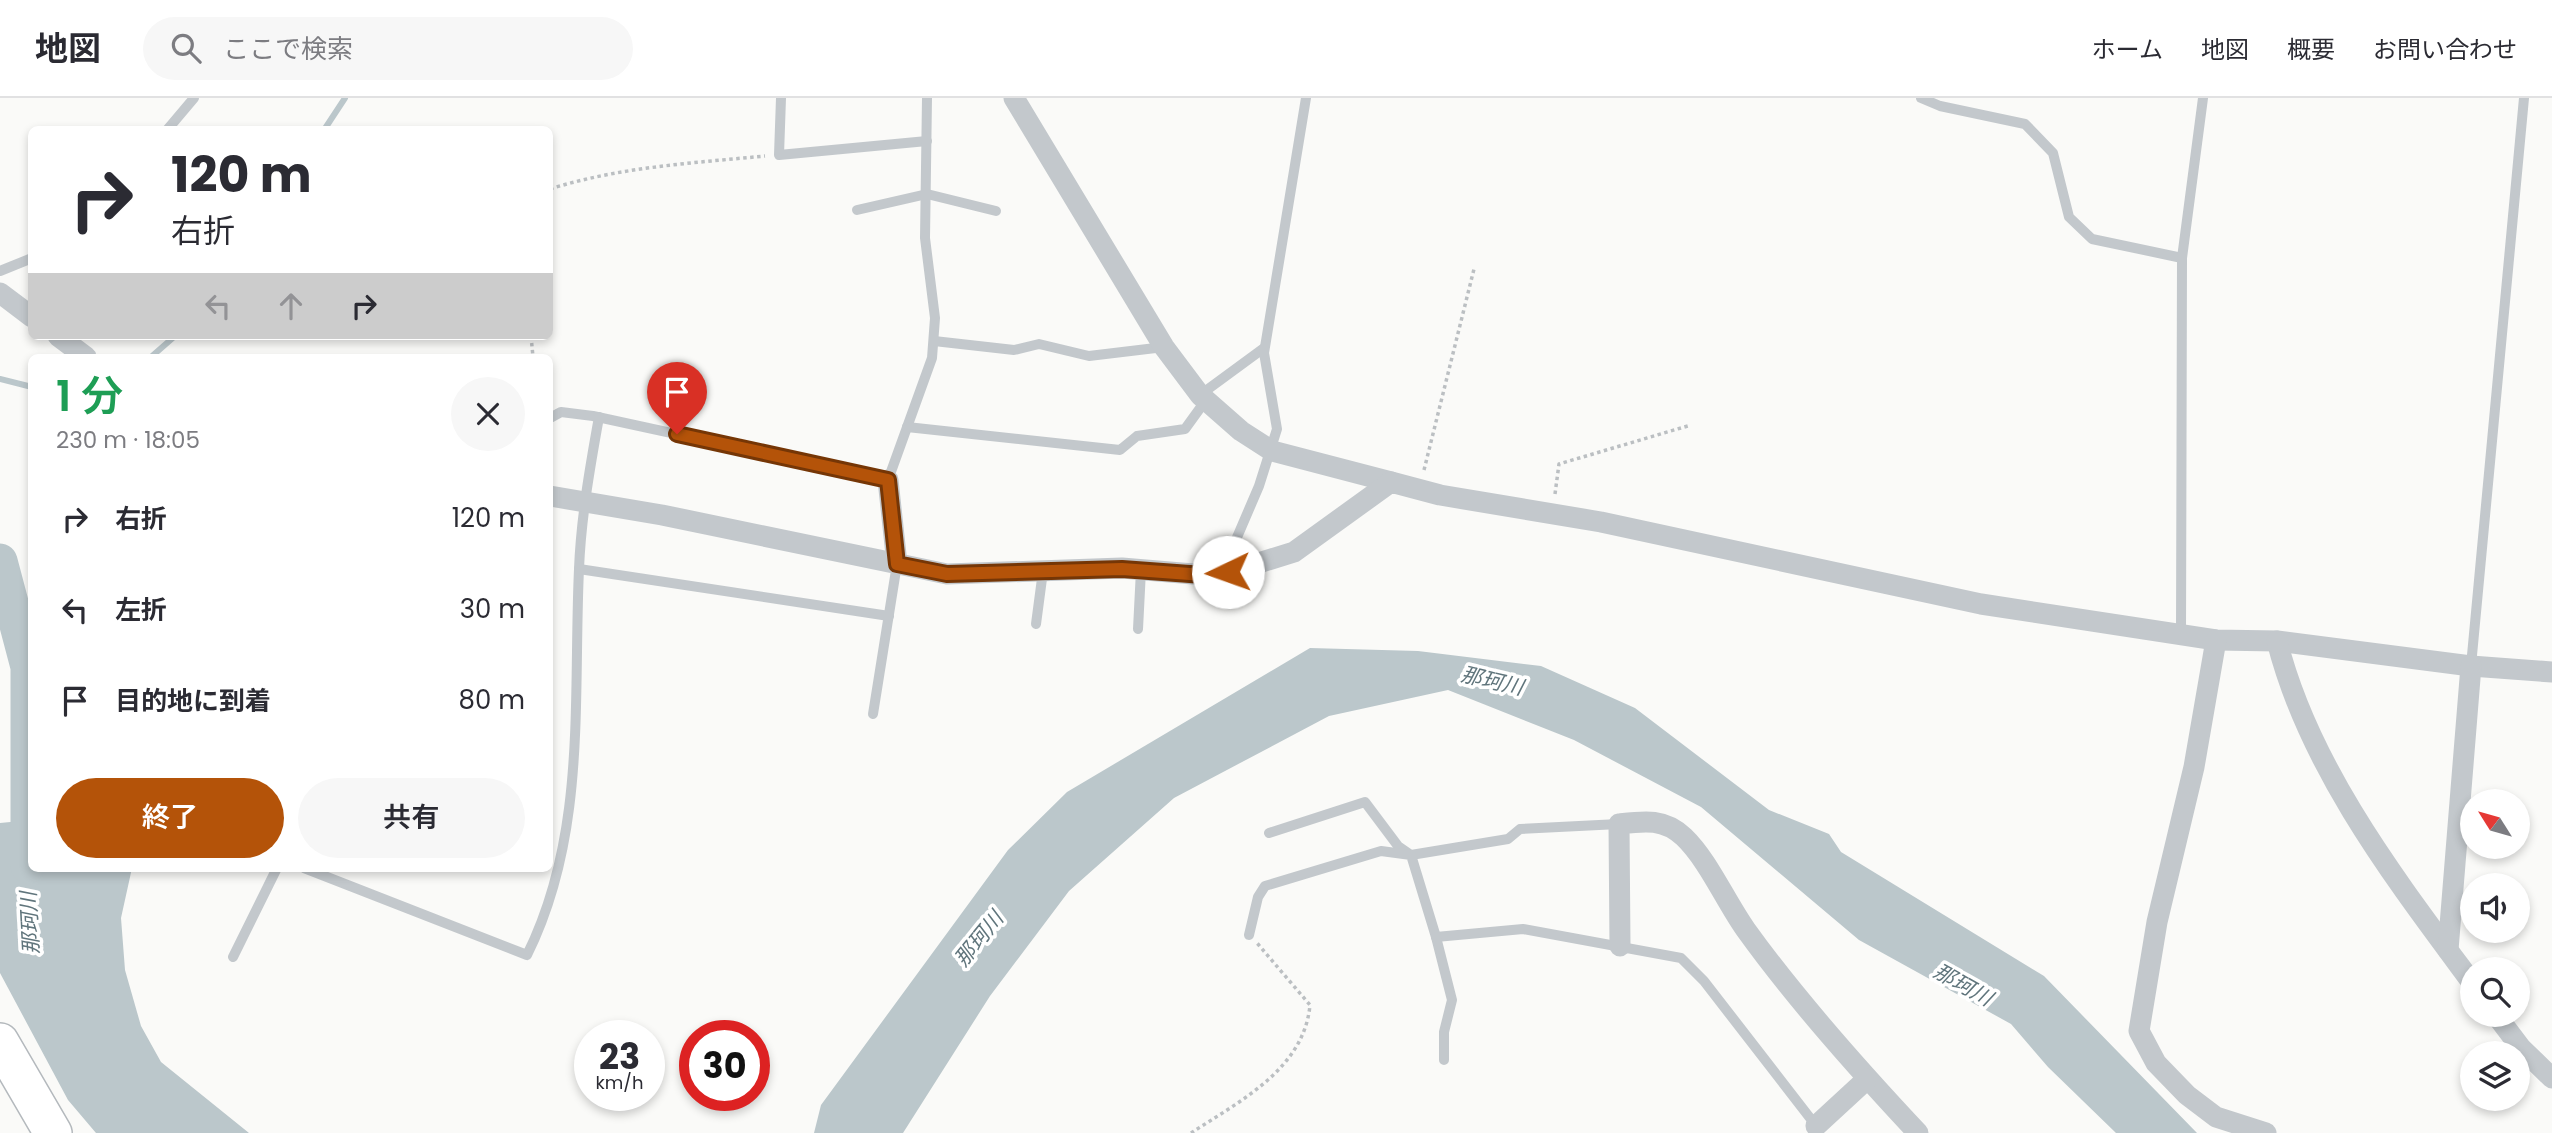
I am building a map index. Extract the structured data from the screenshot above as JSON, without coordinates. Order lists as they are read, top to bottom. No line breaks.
{"water":["那珂川"],"north":"top left","page":{"header":"地図","search":"ここで検索","nav":["ホーム","地図","概要","お問い合わせ"],"turn":["120 m","右折"],"heading":["1 分","230 m · 18:05"],"list":[{"name":"右折","value":"120 m"},{"name":"左折","value":"30 m"},{"name":"目的地に到着","value":"80 m"}],"buttons":["終了","共有"],"speed":"23 km/h","limit":"30"}}
